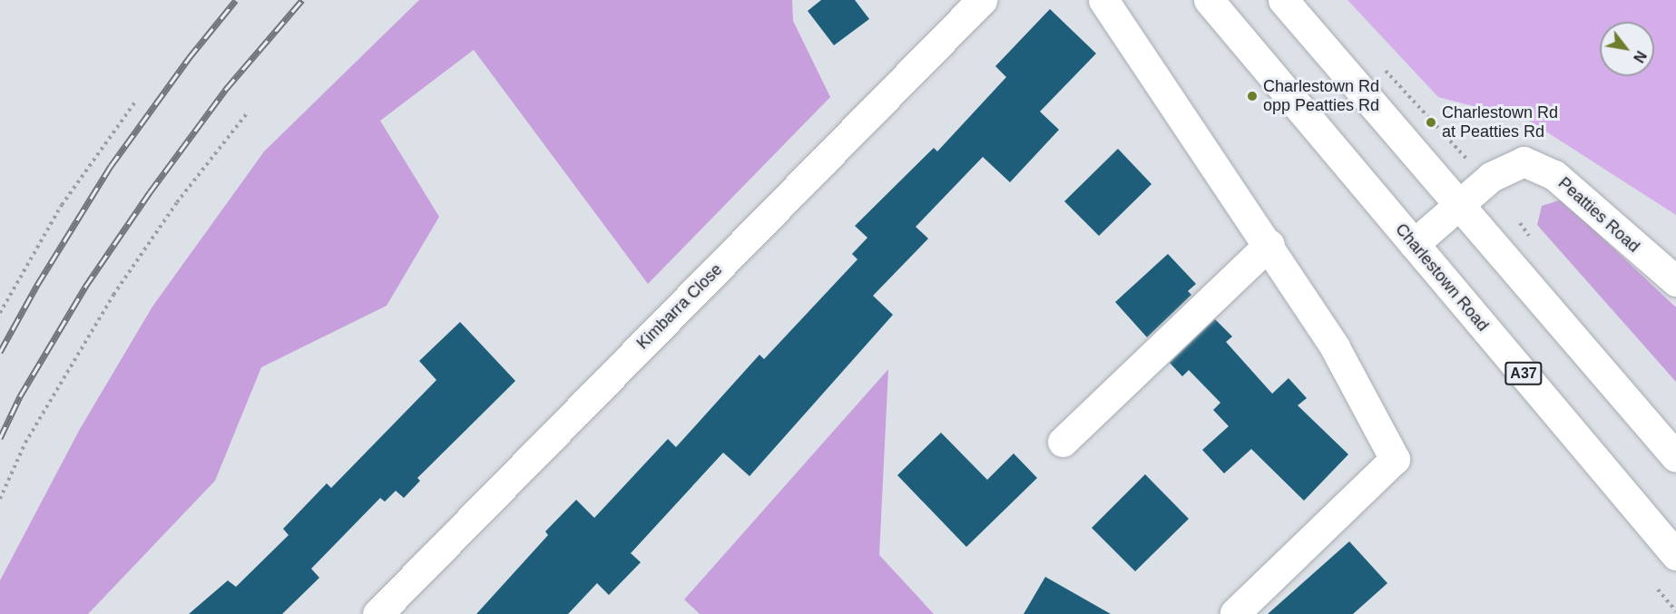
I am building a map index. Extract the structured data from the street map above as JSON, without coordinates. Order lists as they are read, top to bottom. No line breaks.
{"streets":{"main road":["Peatties Road","Charlestown Road","Kimbarra Close","A37"]},"crossings":[["Peatties Road","Charlestown Road"]],"places":["Charlestown Rd opp Peatties Rd","Charlestown Rd at Peatties Rd"],"north":"bottom right"}
